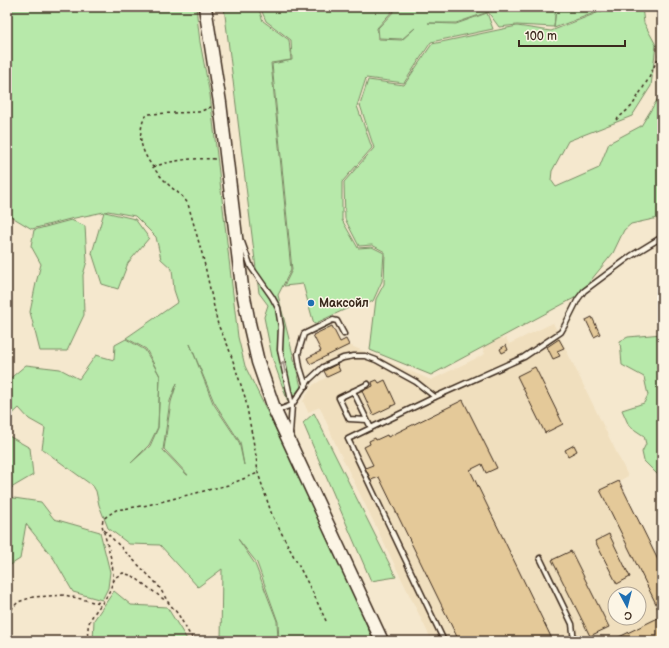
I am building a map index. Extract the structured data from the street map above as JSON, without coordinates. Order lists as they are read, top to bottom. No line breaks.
{"places":["Максойл"],"scale_bar":"100 m","north":"bottom"}
